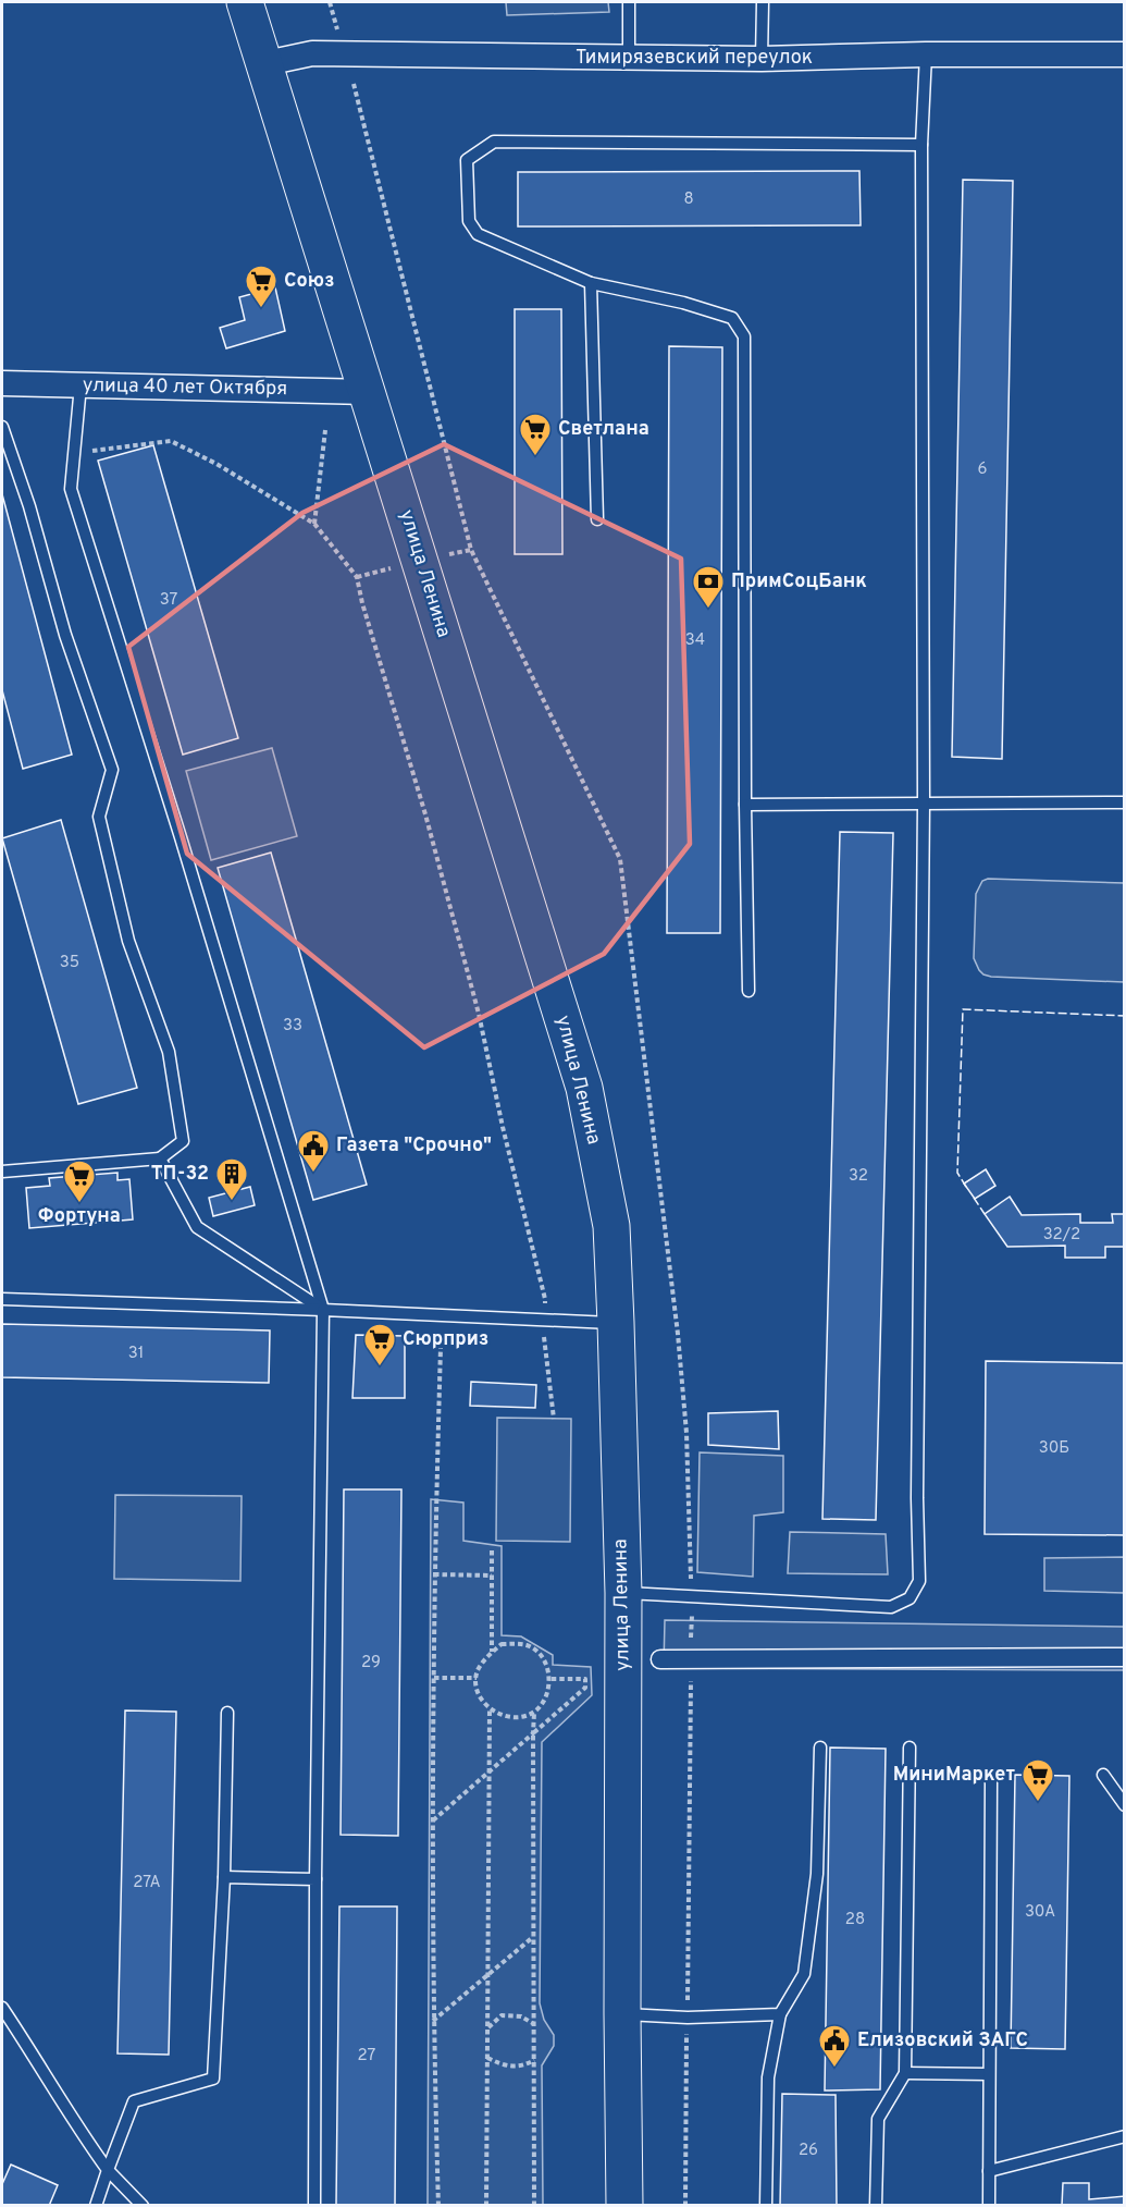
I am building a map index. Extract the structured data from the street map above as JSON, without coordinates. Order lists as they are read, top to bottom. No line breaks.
{"streets":{"main road":["улица Ленина"],"street":["Тимирязевский переулок","улица 40 лет Октября"]},"crossings":[["Тимирязевский переулок","улица Ленина"],["улица 40 лет Октября","улица Ленина"]],"places":{"supermarket":["Союз","Светлана","Фортуна","Сюрприз","МиниМаркет"],"bank":["ПримСоцБанк"],"public building":["Газета \"Срочно\"","Елизовский ЗАГС"],"building":["ТП-32"]},"house_numbers":["8","6","37","34","35","33","32","32/2","31","30Б","29","27А","30А","28","27","26"]}
